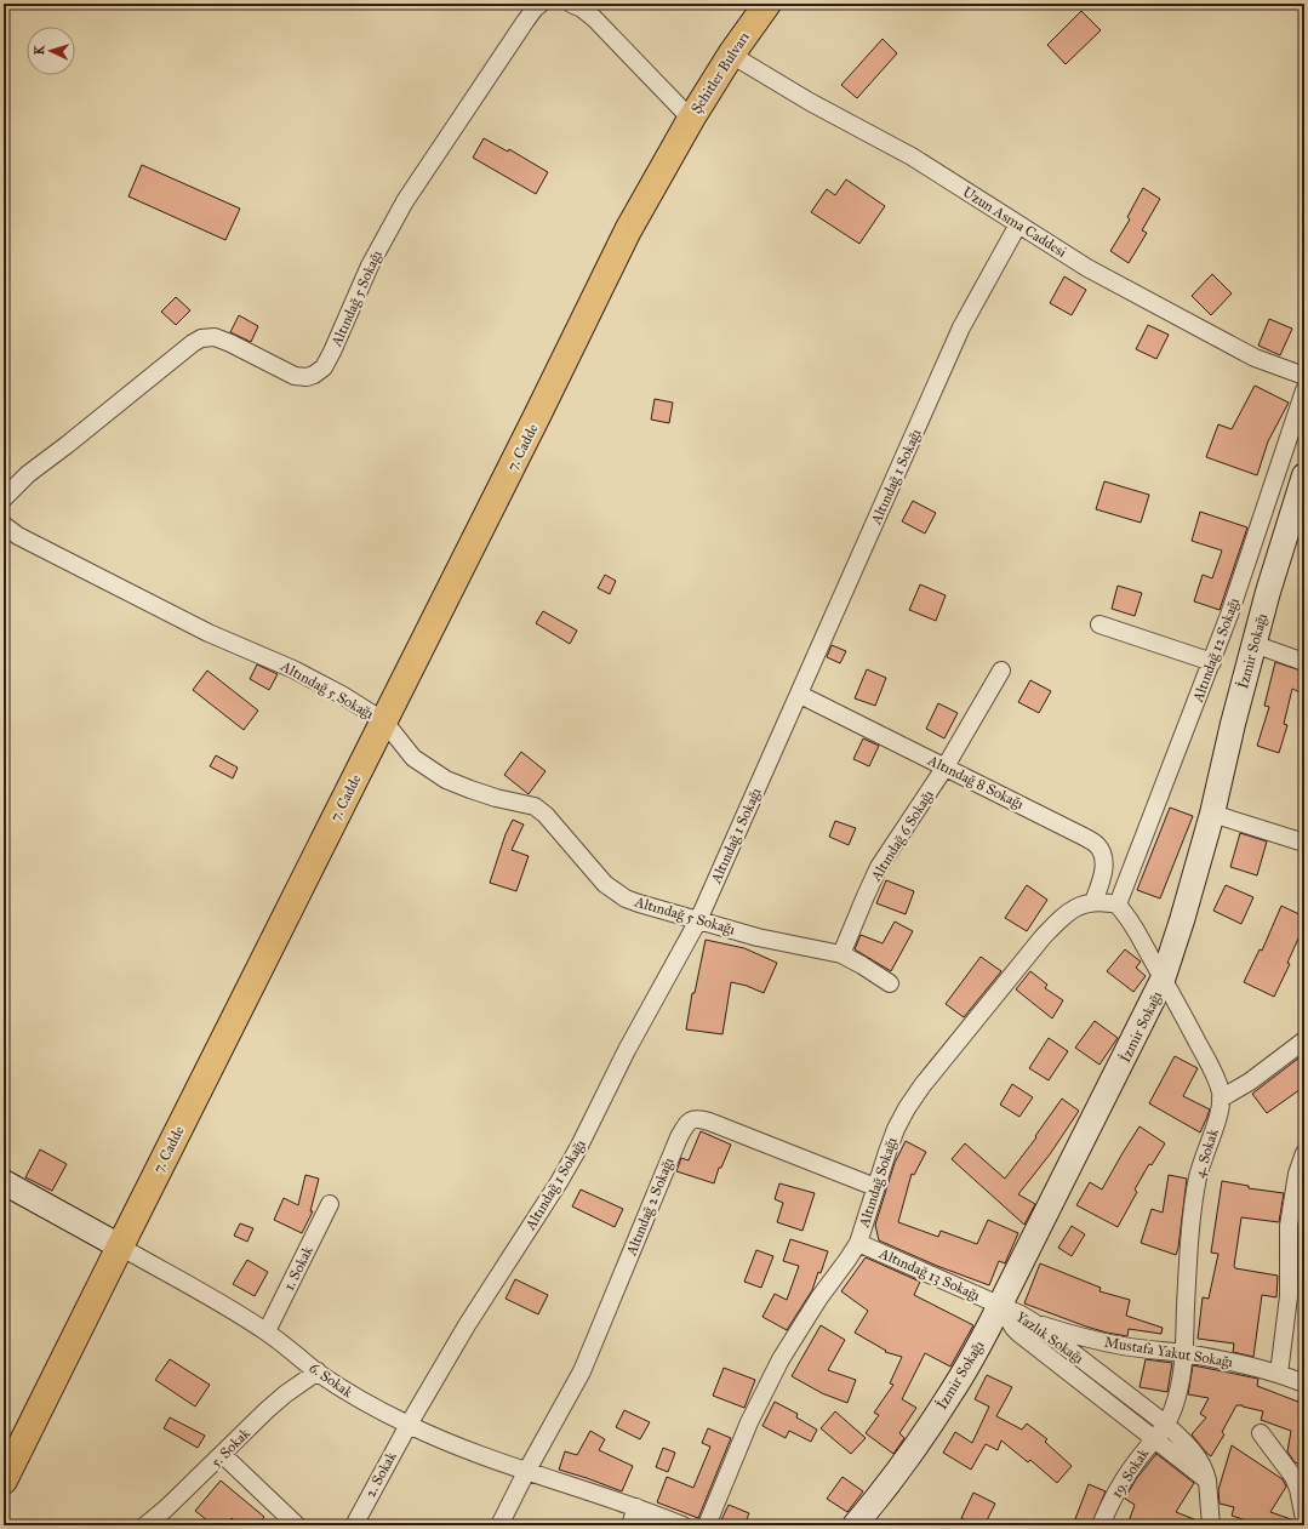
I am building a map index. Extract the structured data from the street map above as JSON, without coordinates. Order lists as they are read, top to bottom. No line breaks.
{"streets":{"main road":["Şehitler Bulvarı","7. Cadde"],"street":["Uzun Asma Caddesi","Altındağ 5 Sokağı","Altındağ 1 Sokağı","Altındağ 12 Sokağı","İzmir Sokağı","Altındağ 8 Sokağı","Altındağ 6 Sokağı","4. Sokak","Altındağ Sokağı","Altındağ 2 Sokağı","1. Sokak","Altındağ 13 Sokağı","Yazlık Sokağı","Mustafa Yakut Sokağı","6. Sokak","5. Sokak","19. Sokak","2. Sokak"]},"crossings":[["Şehitler Bulvarı","Uzun Asma Caddesi"],["Şehitler Bulvarı","7. Cadde"],["Uzun Asma Caddesi","Altındağ 1 Sokağı"],["Altındağ 5 Sokağı","7. Cadde"],["Altındağ 5 Sokağı","Altındağ 1 Sokağı"],["Altındağ 5 Sokağı","Altındağ 6 Sokağı"],["7. Cadde","6. Sokak"],["Altındağ 1 Sokağı","Altındağ 8 Sokağı"],["Altındağ 1 Sokağı","6. Sokak"],["Altındağ 1 Sokağı","2. Sokak"],["Altındağ 12 Sokağı","4. Sokak"],["Altındağ 12 Sokağı","Altındağ Sokağı"],["İzmir Sokağı","4. Sokak"],["İzmir Sokağı","Altındağ 13 Sokağı"],["İzmir Sokağı","Yazlık Sokağı"],["Altındağ 8 Sokağı","Altındağ 6 Sokağı"],["Altındağ 8 Sokağı","Altındağ Sokağı"],["4. Sokak","Altındağ Sokağı"],["4. Sokak","Yazlık Sokağı"],["4. Sokak","Mustafa Yakut Sokağı"],["4. Sokak","19. Sokak"],["Altındağ Sokağı","Altındağ 2 Sokağı"],["Altındağ Sokağı","Altındağ 13 Sokağı"],["Altındağ 2 Sokağı","6. Sokak"],["1. Sokak","6. Sokak"],["Altındağ 13 Sokağı","Yazlık Sokağı"],["Yazlık Sokağı","Mustafa Yakut Sokağı"],["Yazlık Sokağı","19. Sokak"],["6. Sokak","5. Sokak"],["6. Sokak","2. Sokak"]],"north":"left"}
